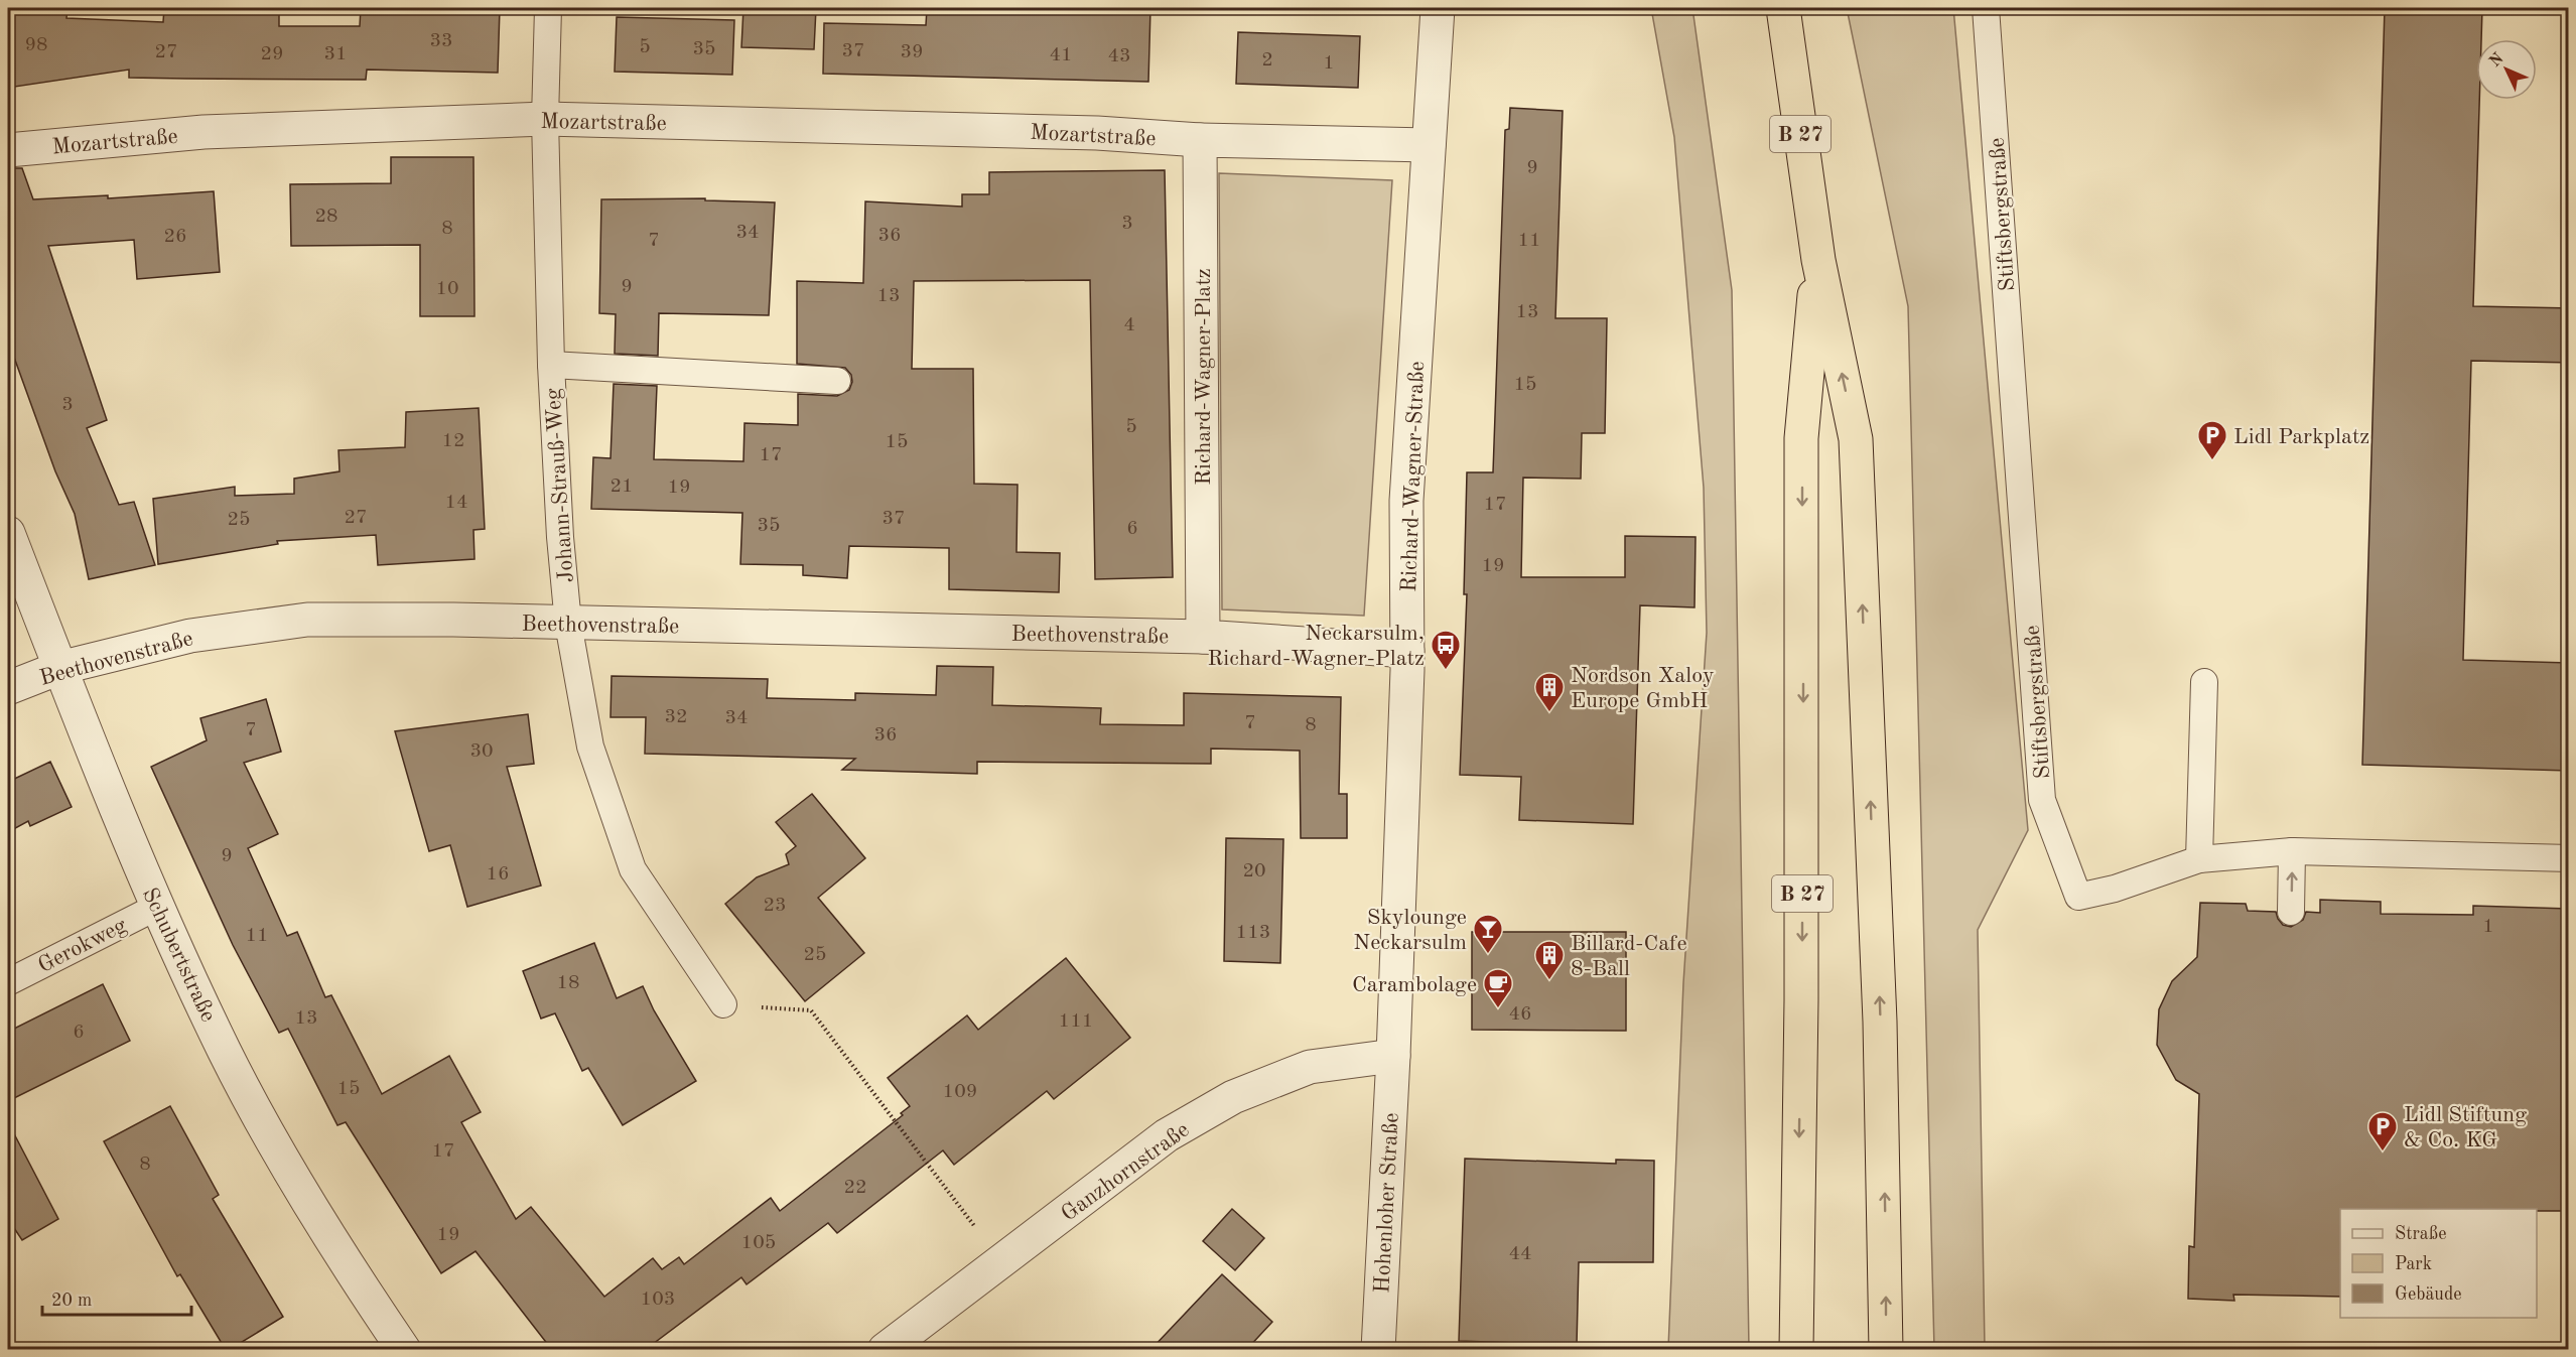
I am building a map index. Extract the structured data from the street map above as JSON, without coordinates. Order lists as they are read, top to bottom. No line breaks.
{"streets":{"highway":["B 27"],"street":["Mozartstraße","Richard-Wagner-Platz","Richard-Wagner-Straße","Beethovenstraße","Schubertstraße","Ganzhornstraße","Hohenloher Straße"],"lane":["Stiftsbergstraße","Johann-Strauß-Weg","Gerokweg"]},"crossings":[["Mozartstraße","Richard-Wagner-Platz"],["Mozartstraße","Johann-Strauß-Weg"],["Richard-Wagner-Platz","Beethovenstraße"],["Richard-Wagner-Straße","Ganzhornstraße"],["Richard-Wagner-Straße","Hohenloher Straße"],["Johann-Strauß-Weg","Beethovenstraße"],["Beethovenstraße","Schubertstraße"],["Gerokweg","Schubertstraße"],["Ganzhornstraße","Hohenloher Straße"]],"places":{"parking":["Lidl Parkplatz","Lidl Stiftung & Co. KG"],"bus stop":["Neckarsulm, Richard-Wagner-Platz"],"building":["Nordson Xaloy Europe GmbH","Billard-Cafe 8-Ball"],"bar":["Skylounge Neckarsulm"],"cafe":["Carambolage"]},"house_numbers":["33","98","5","35","37","27","39","29","31","41","43","2","1","9","28","3","8","34","36","26","7","11","9","10","13","13","4","15","3","5","12","15","17","21","19","14","17","27","37","25","35","6","19","32","34","7","8","7","36","30","9","20","16","23","1","113","11","25","18","46","13","111","6","15","109","17","8","22","19","105","44","103"],"legend":["Straße","Park","Gebäude"],"scale_bar":"20 m","north":"top left"}
